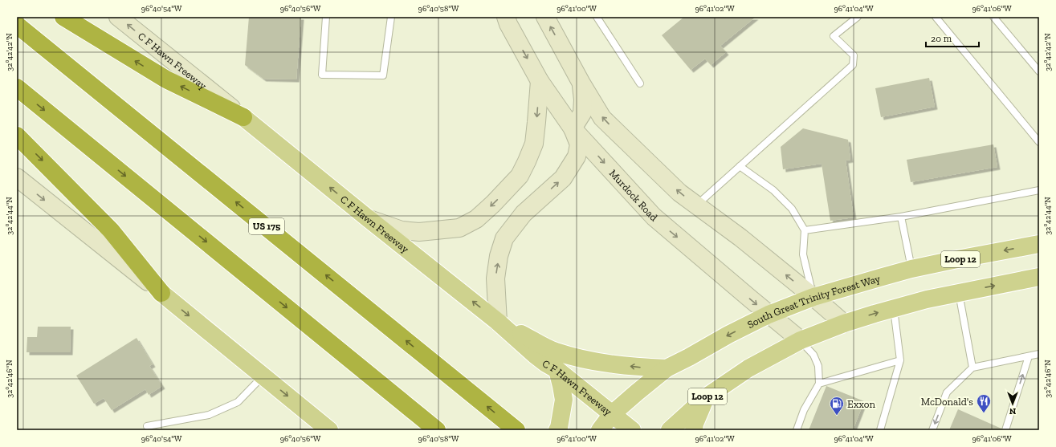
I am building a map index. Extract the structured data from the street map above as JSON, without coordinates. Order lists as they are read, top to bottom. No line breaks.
{"streets":{"highway":["US 175"],"main road":["C F Hawn Freeway","Murdock Road","Loop 12","South Great Trinity Forest Way"]},"crossings":[["C F Hawn Freeway","Loop 12"],["C F Hawn Freeway","South Great Trinity Forest Way"],["Murdock Road","Loop 12"],["Murdock Road","South Great Trinity Forest Way"],["Loop 12","South Great Trinity Forest Way"]],"one_way":["C F Hawn Freeway"],"places":{"restaurant":["McDonald's"],"fuel station":["Exxon"]},"scale_bar":"20 m","north":"bottom","coordinates":["96°40'54\"W","96°40'56\"W","96°40'58\"W","96°41'00\"W","96°41'02\"W","96°41'04\"W","96°41'06\"W","32°42'42\"N","32°42'44\"N","32°42'46\"N"]}
